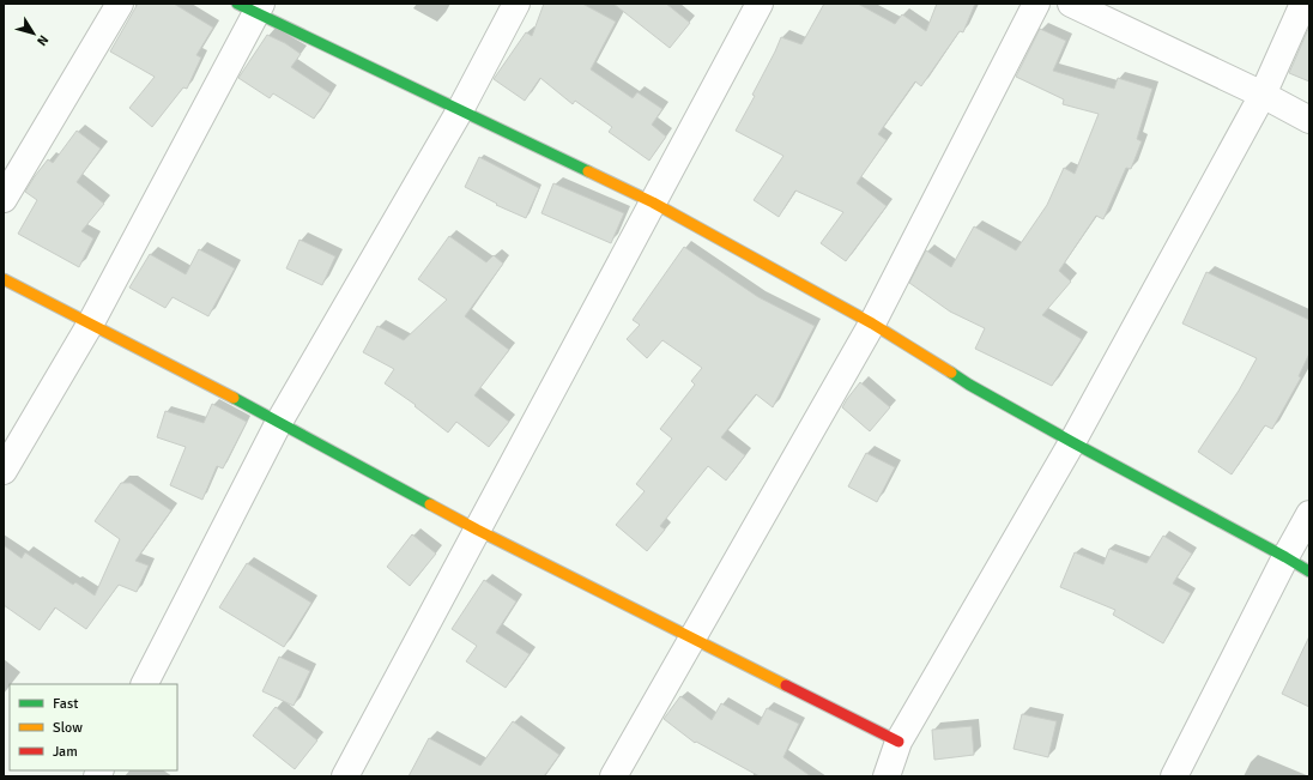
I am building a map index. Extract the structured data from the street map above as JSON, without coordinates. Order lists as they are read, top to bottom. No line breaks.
{"legend":["Fast","Slow","Jam"],"north":"bottom right"}
